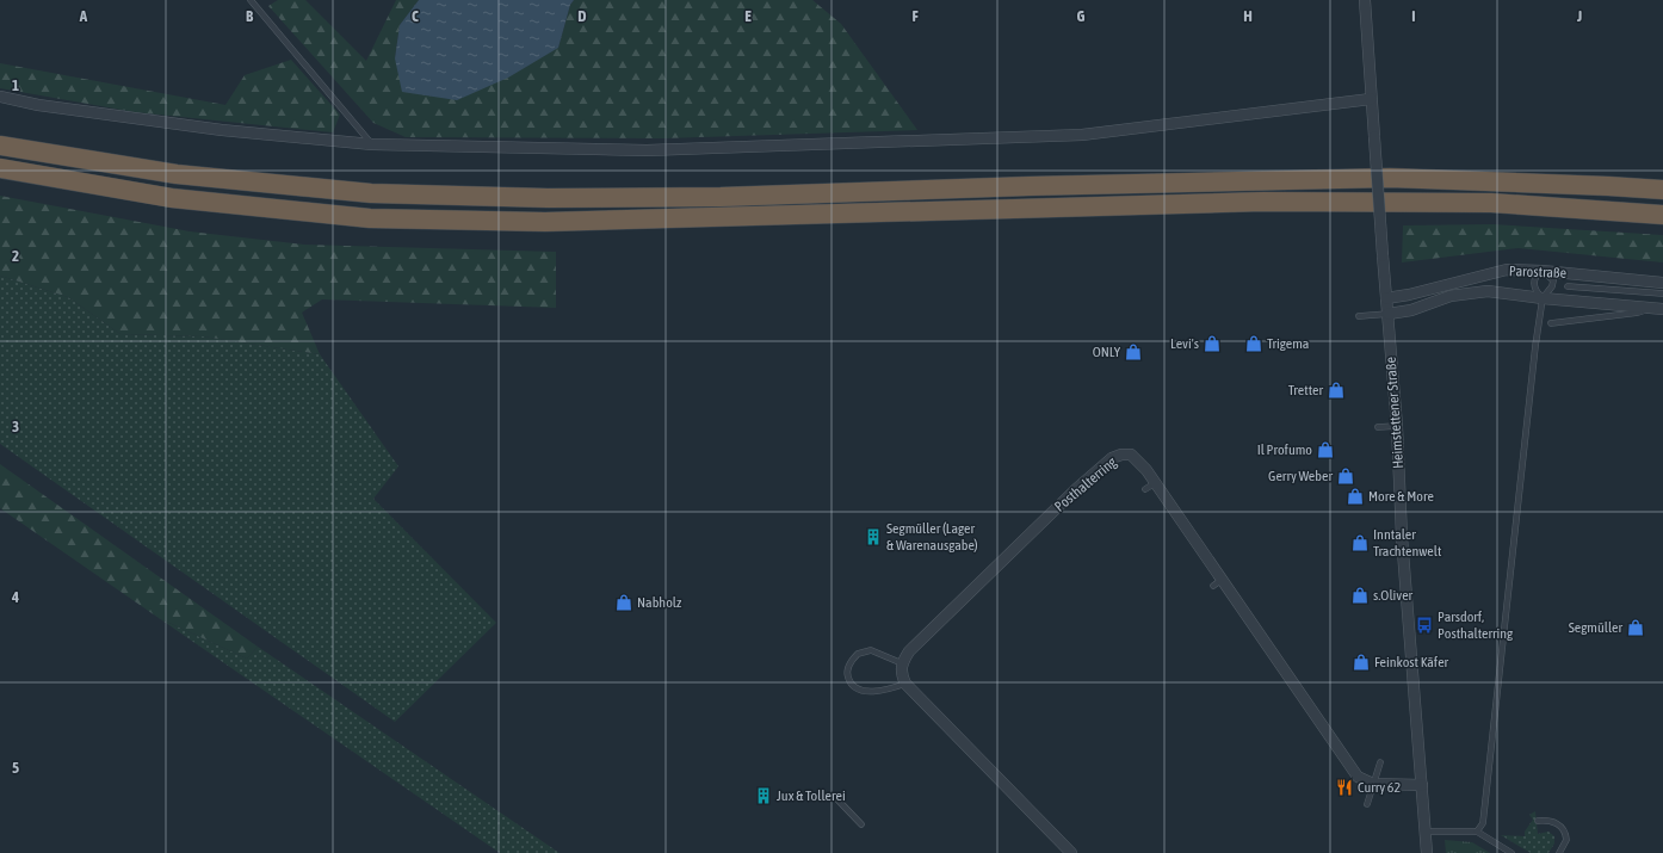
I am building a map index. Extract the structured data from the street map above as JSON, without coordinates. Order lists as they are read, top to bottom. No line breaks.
{"streets":{"street":["Parostraße","Heimstettener Straße","Posthalterring"]},"crossings":[["Parostraße","Heimstettener Straße"]],"places":{"shop":["Levi's","Trigema","ONLY","Tretter","Il Profumo","Gerry Weber","More & More","Inntaler Trachtenwelt","s.Oliver","Nabholz","Segmüller","Feinkost Käfer"],"building":["Segmüller (Lager & Warenausgabe)","Jux & Tollerei"],"bus stop":["Parsdorf, Posthalterring"],"restaurant":["Curry 62"]},"grid":{"columns":["A","B","C","D","E","F","G","H","I","J"],"rows":["1","2","3","4","5"]}}
